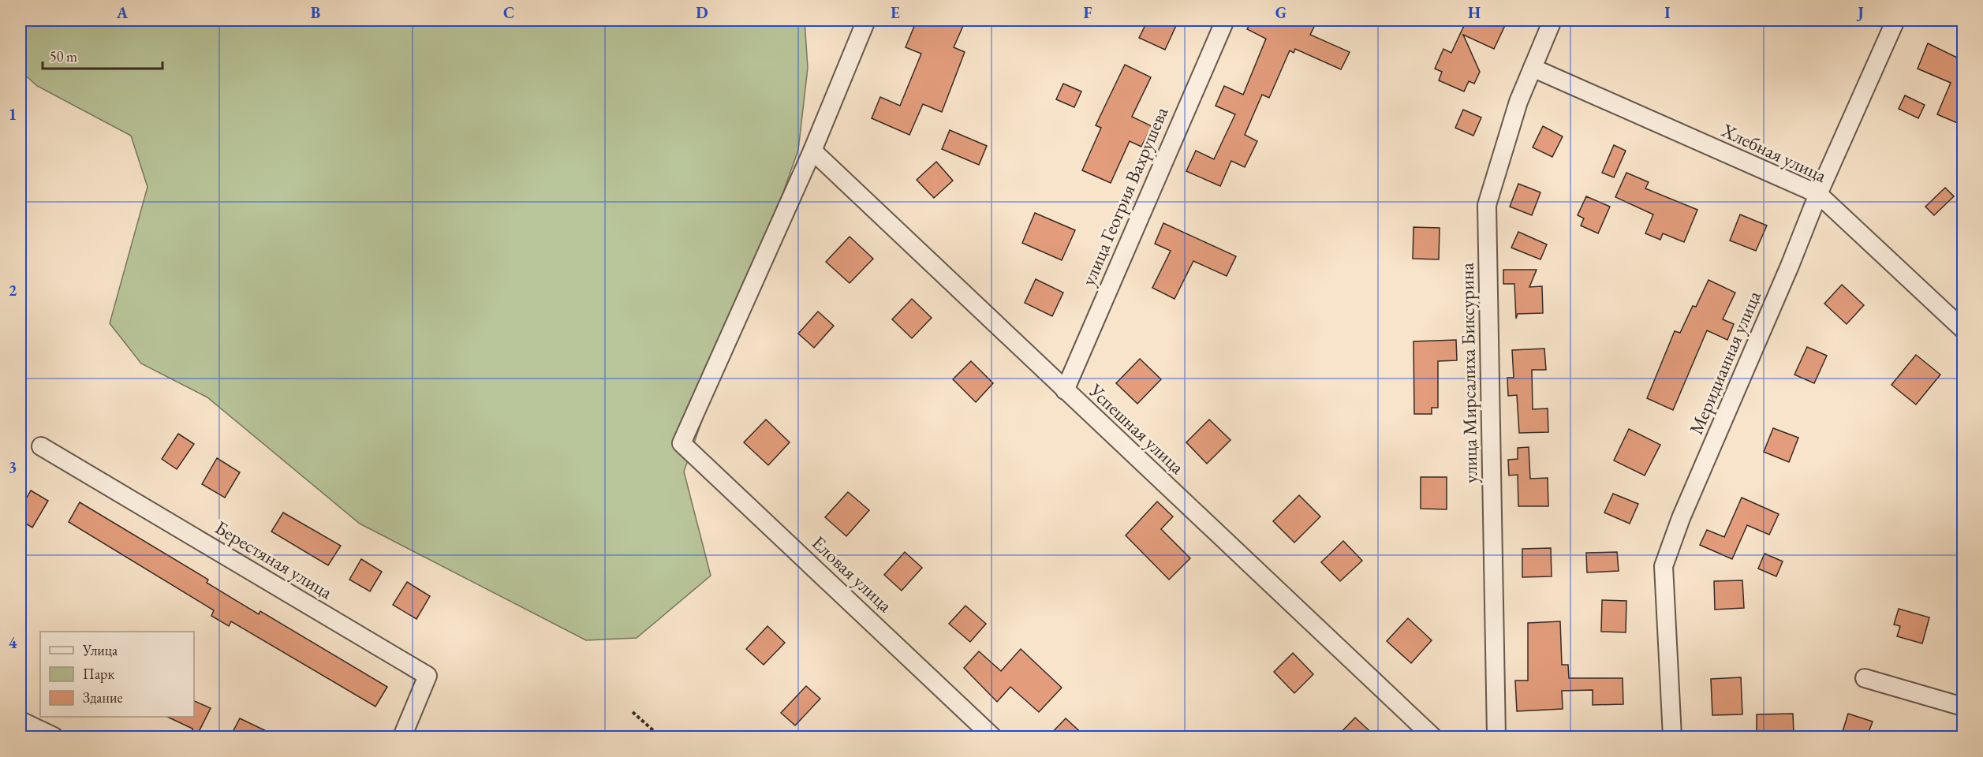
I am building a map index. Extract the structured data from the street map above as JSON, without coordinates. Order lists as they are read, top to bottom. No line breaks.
{"streets":{"street":["Хлебная улица","улица Геогрия Вахрушева","Меридианная улица","улица Мирсалиха Биксурина","Успешная улица","Берестяная улица","Еловая улица"]},"crossings":[["Хлебная улица","Меридианная улица"],["Хлебная улица","улица Мирсалиха Биксурина"],["улица Геогрия Вахрушева","Успешная улица"],["Успешная улица","Еловая улица"]],"legend":["Улица","Парк","Здание"],"scale_bar":"50 m","grid":{"columns":["A","B","C","D","E","F","G","H","I","J"],"rows":["1","2","3","4"]}}
